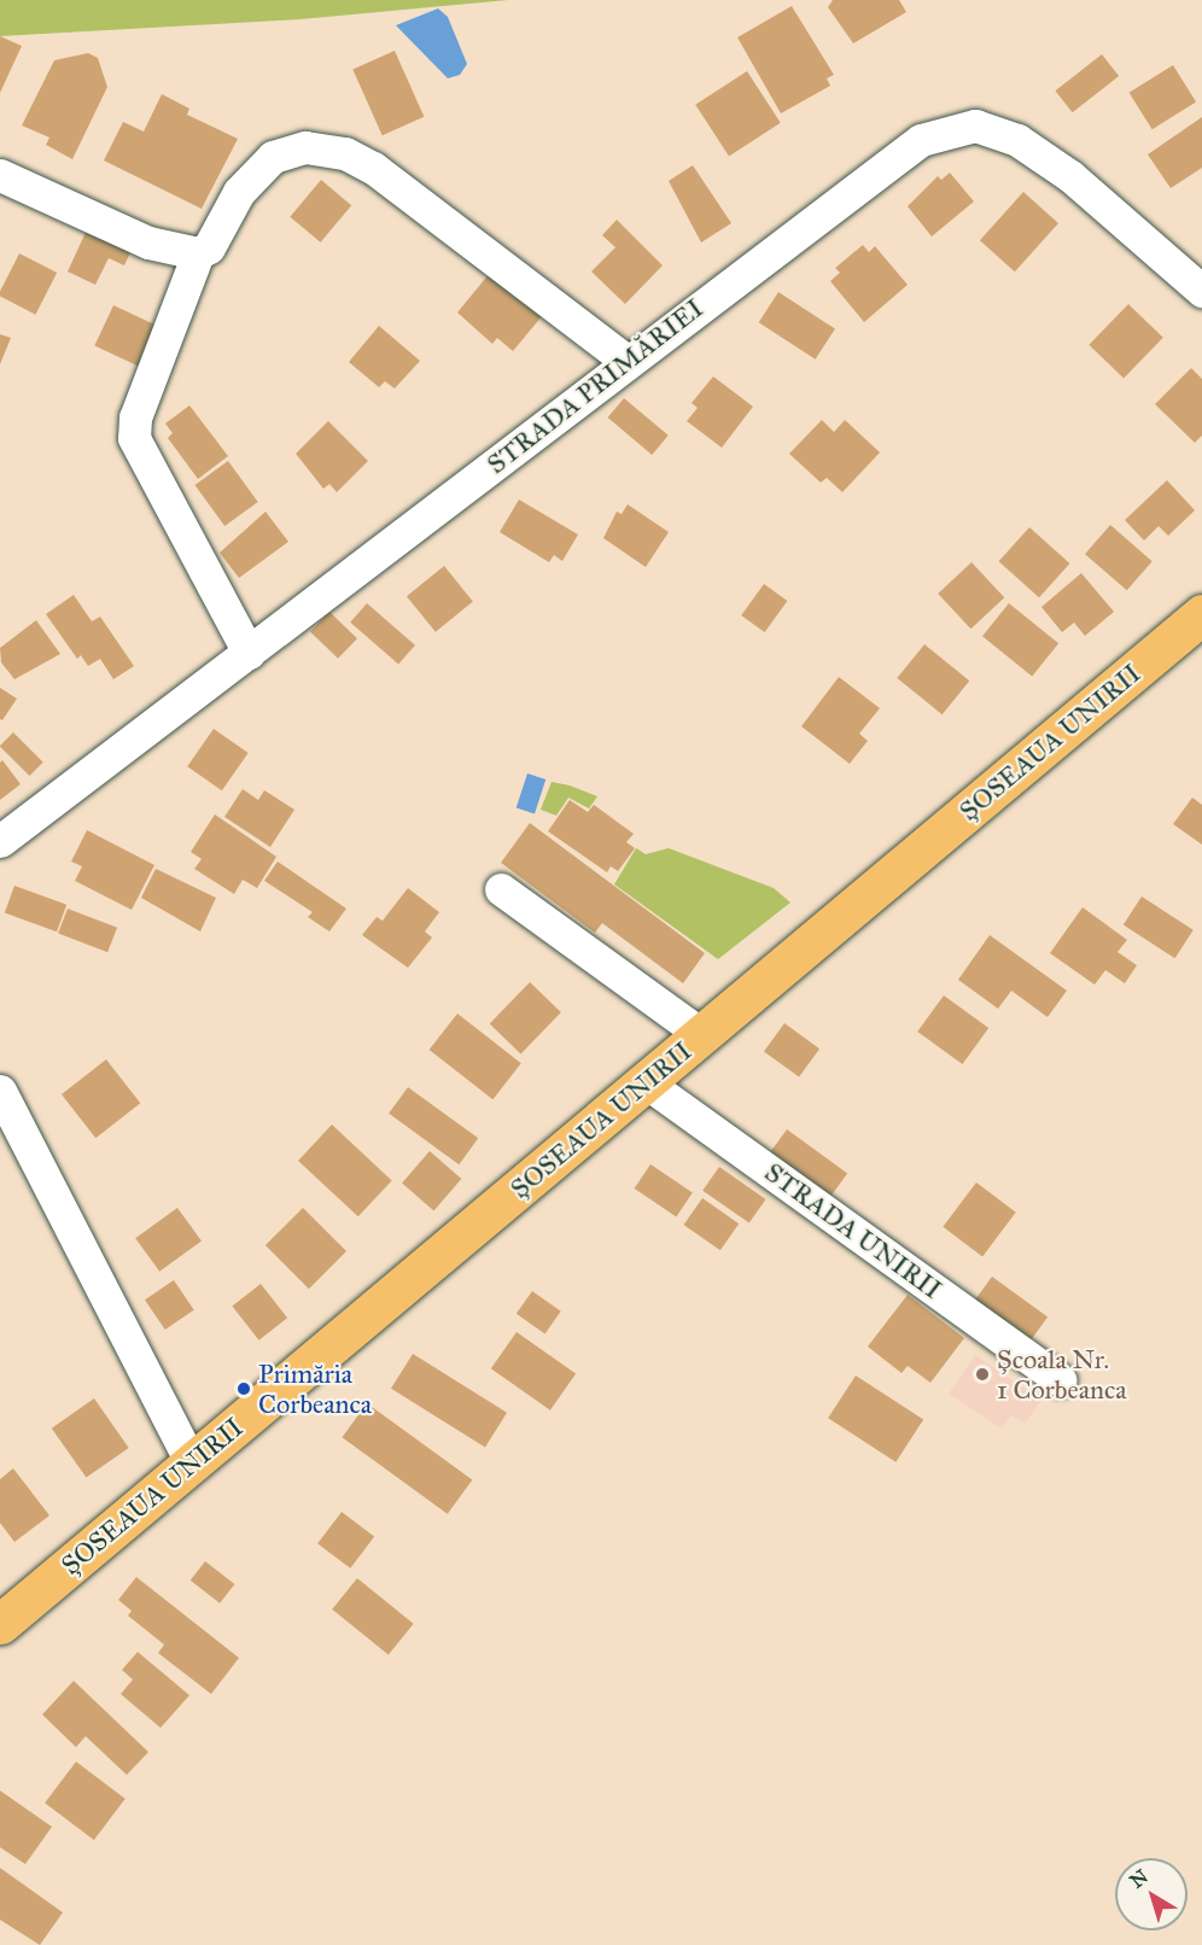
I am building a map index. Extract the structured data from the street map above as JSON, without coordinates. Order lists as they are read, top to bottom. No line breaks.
{"streets":{"main road":["ȘOSEAUA UNIRII"],"street":["STRADA PRIMĂRIEI","STRADA UNIRII"]},"crossings":[["ȘOSEAUA UNIRII","STRADA UNIRII"]],"places":["Școala Nr. 1 Corbeanca","Primăria Corbeanca"],"north":"top left"}
